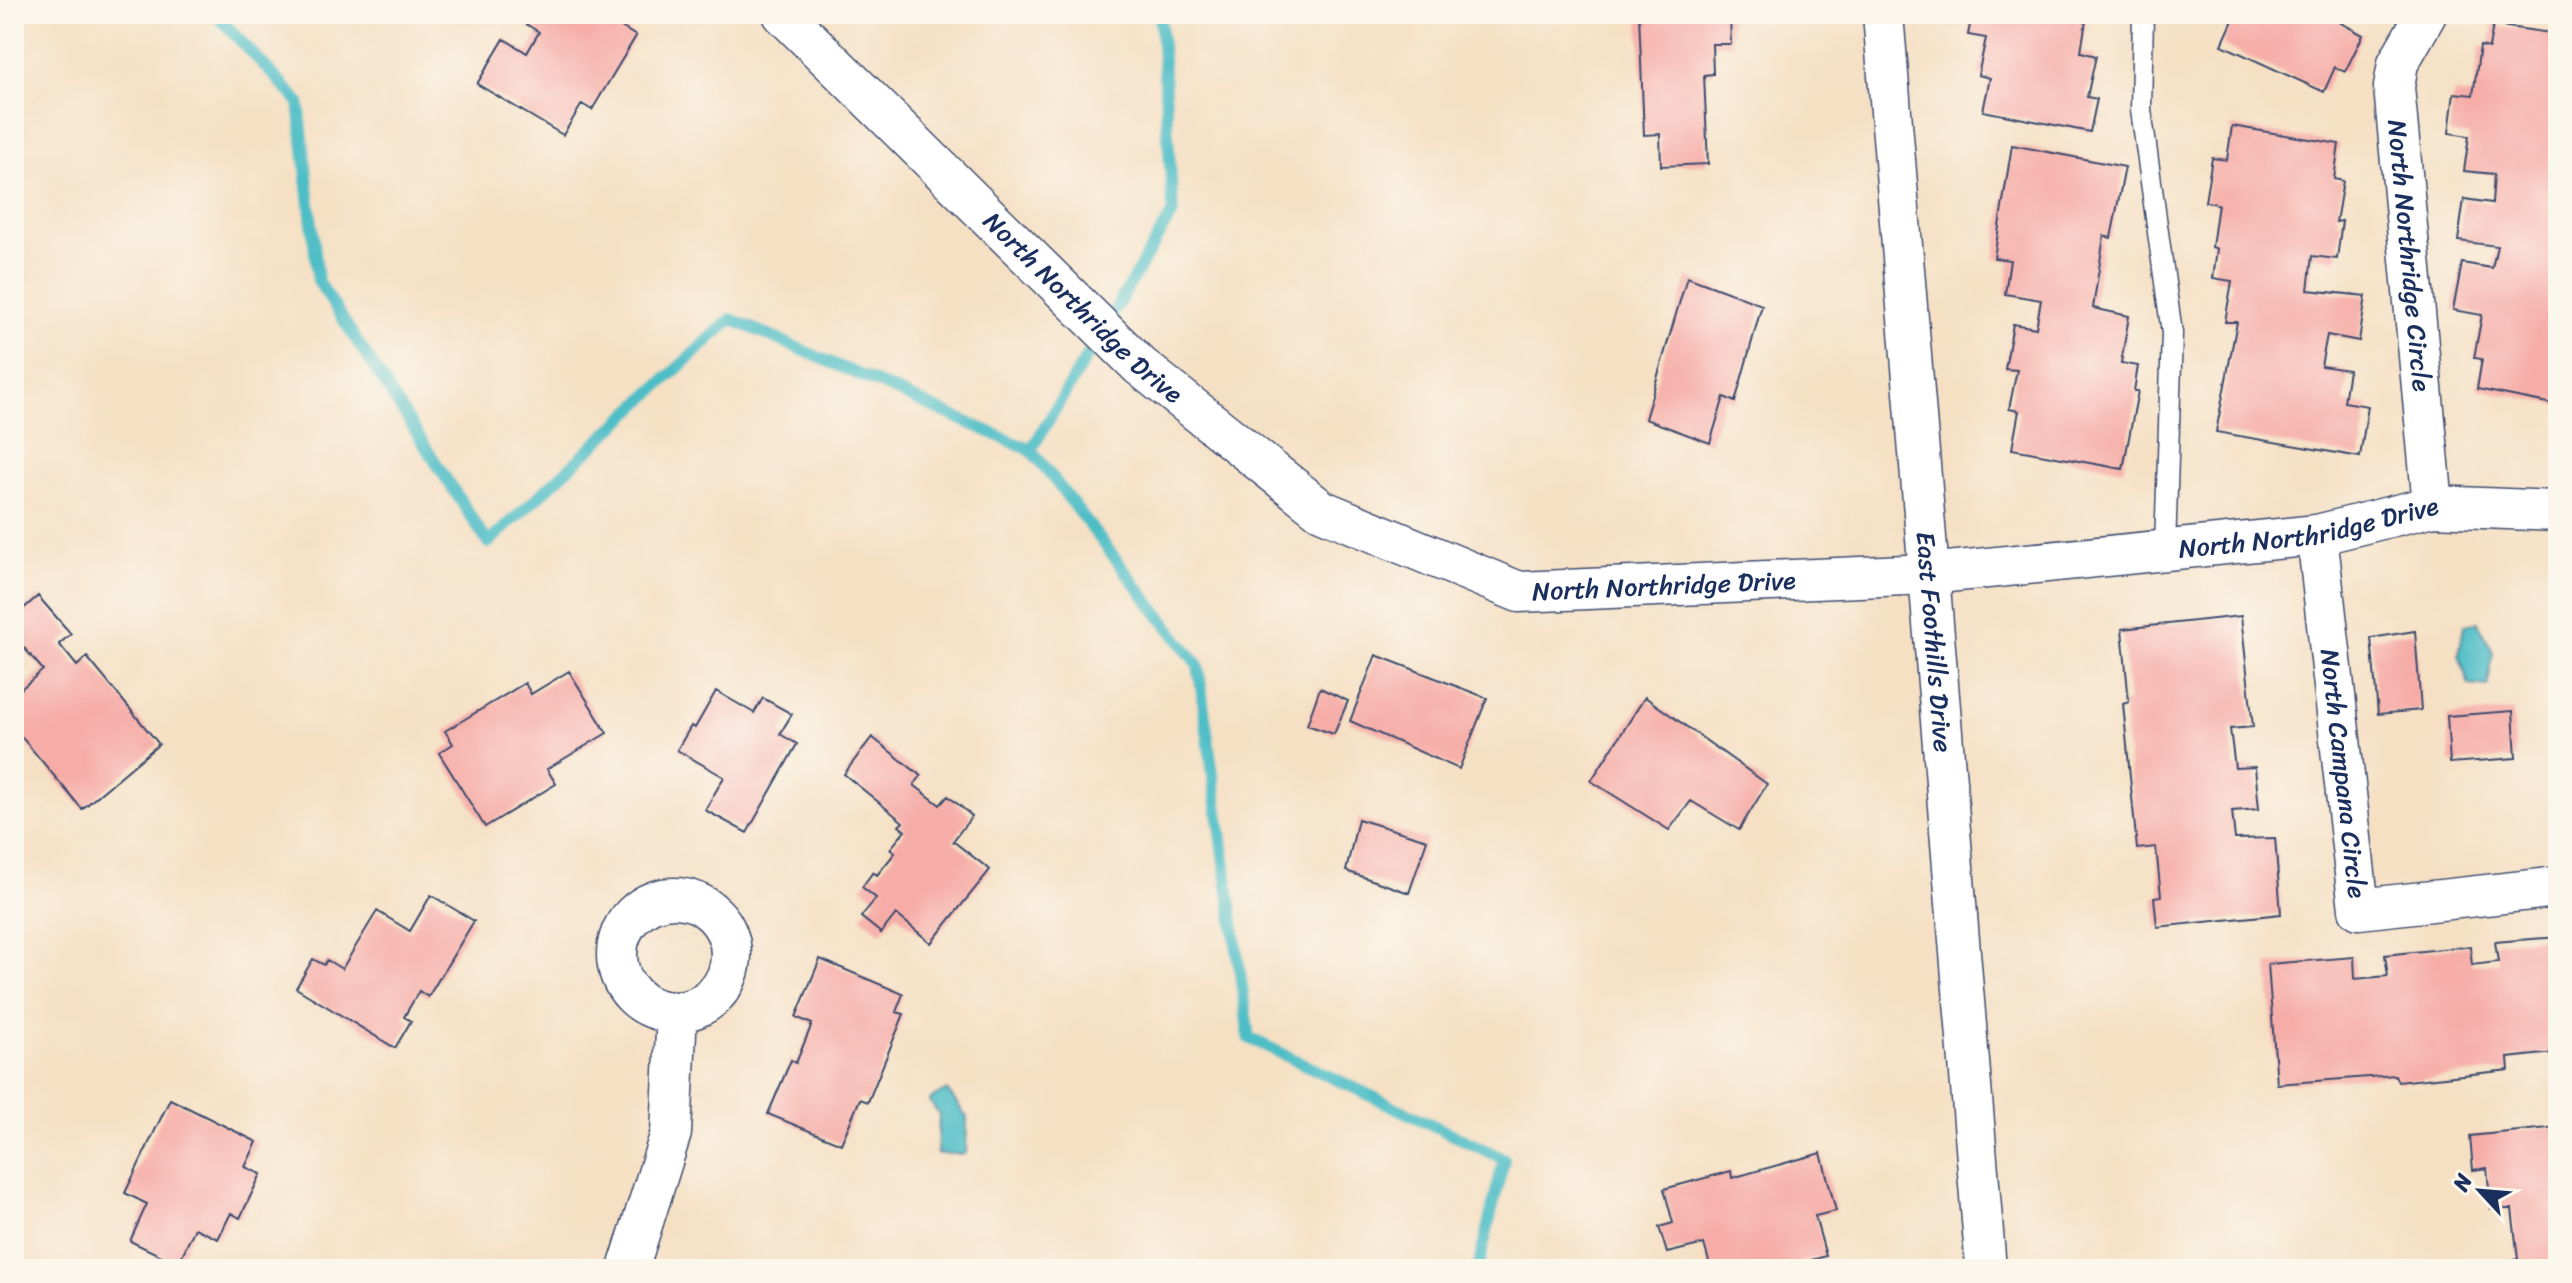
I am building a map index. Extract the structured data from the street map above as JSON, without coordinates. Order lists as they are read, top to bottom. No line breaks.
{"streets":{"street":["North Northridge Circle","North Northridge Drive","East Foothills Drive","North Campana Circle"]},"crossings":[["North Northridge Circle","North Northridge Drive"],["North Northridge Drive","East Foothills Drive"],["North Northridge Drive","North Campana Circle"]],"north":"top left"}
